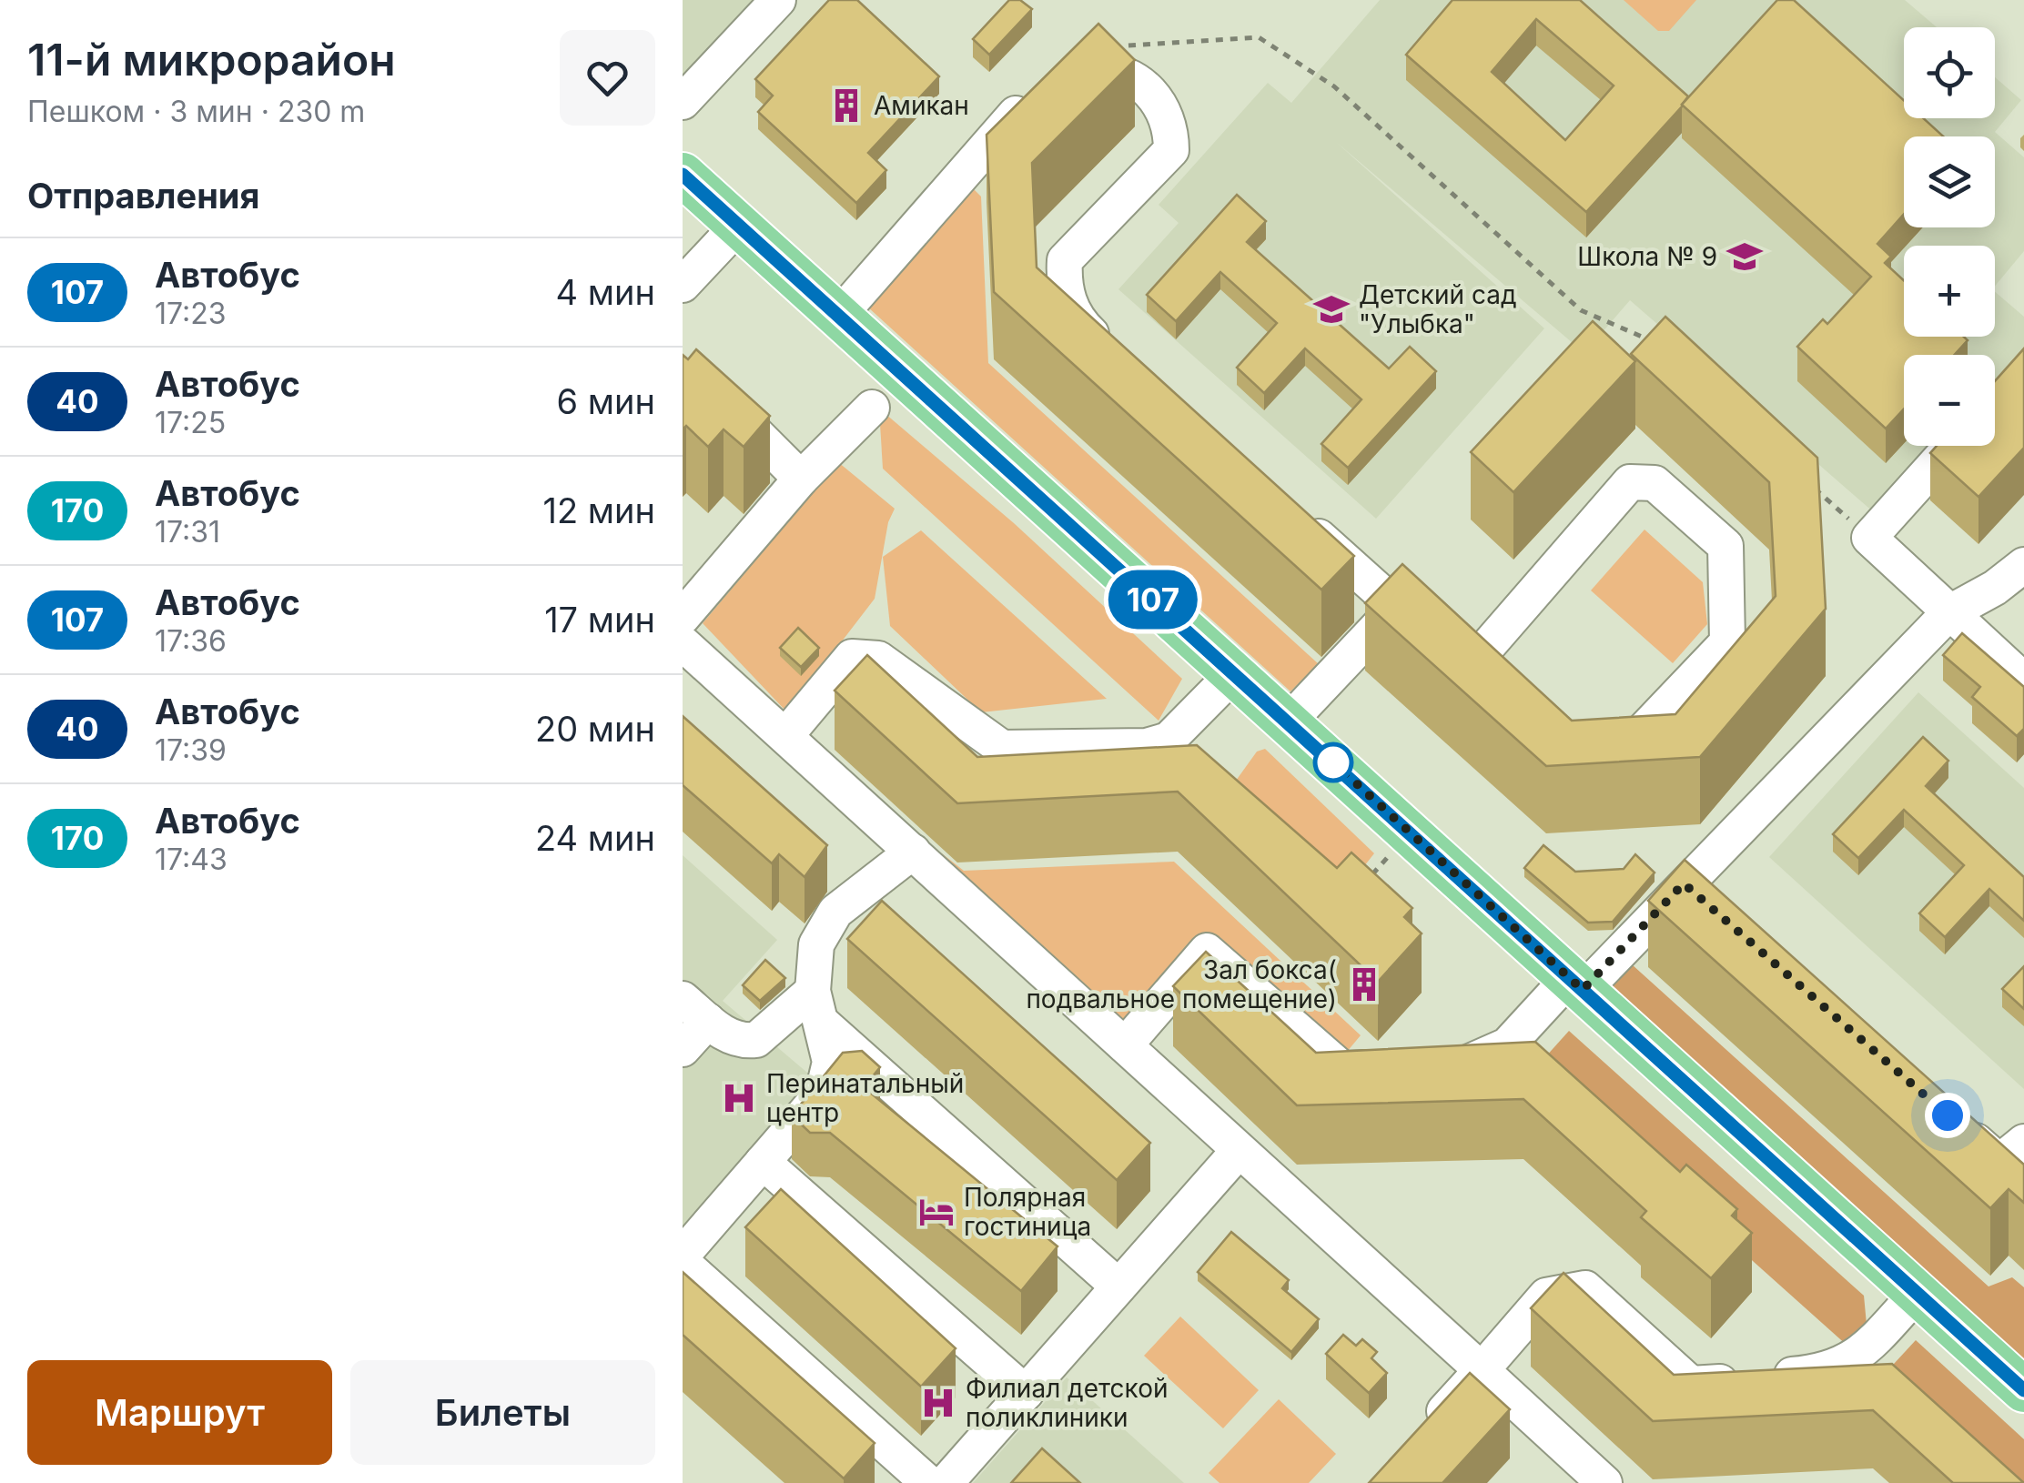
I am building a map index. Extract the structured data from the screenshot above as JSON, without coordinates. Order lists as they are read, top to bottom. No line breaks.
{"places":{"building":["Амикан","Зал бокса( подвальное помещение)"],"school or university":["Школа № 9","Детский сад \"Улыбка\""],"hospital":["Перинатальный центр","Филиал детской поликлиники"],"hotel":["Полярная гостиница"]},"lines":["bus line 107"],"page":{"heading":[["11-й микрорайон","Пешком · 3 мин · 230 m"],"Отправления"],"on_map":"107","map_buttons":["+","−"],"list":[{"mark":"107","name":"Автобус","note":"17:23","value":"4 мин"},{"mark":"40","name":"Автобус","note":"17:25","value":"6 мин"},{"mark":"170","name":"Автобус","note":"17:31","value":"12 мин"},{"mark":"107","name":"Автобус","note":"17:36","value":"17 мин"},{"mark":"40","name":"Автобус","note":"17:39","value":"20 мин"},{"mark":"170","name":"Автобус","note":"17:43","value":"24 мин"}],"buttons":["Маршрут","Билеты"]}}
